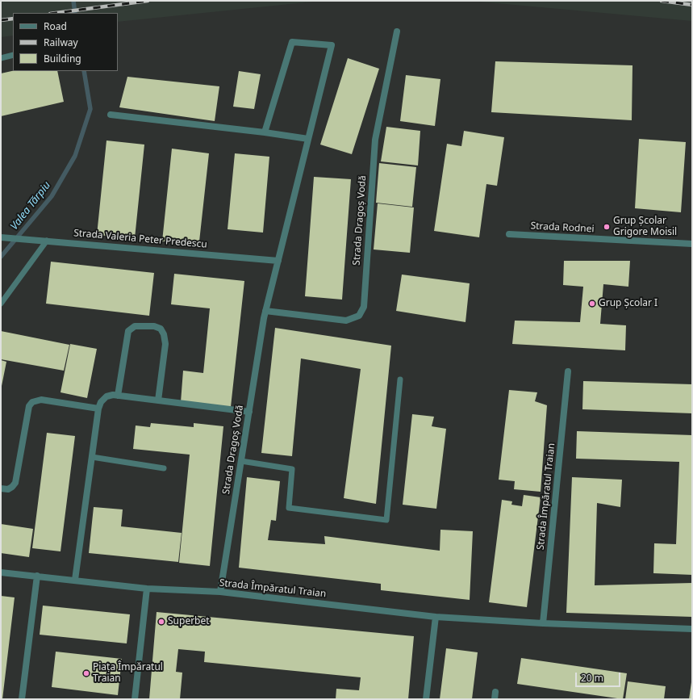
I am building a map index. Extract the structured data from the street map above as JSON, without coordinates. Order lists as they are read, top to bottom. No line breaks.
{"streets":{"street":["Strada Dragoș Vodă","Strada Rodnei","Strada Valeria Peter Predescu","Strada Împăratul Traian"]},"crossings":[["Strada Dragoș Vodă","Strada Valeria Peter Predescu"],["Strada Dragoș Vodă","Strada Împăratul Traian"]],"water":["Valea Tărpiu"],"places":["Grup Școlar Grigore Moisil","Grup Școlar I","Superbet","Piața Împăratul Traian"],"legend":["Road","Railway","Building"],"scale_bar":"20 m"}
